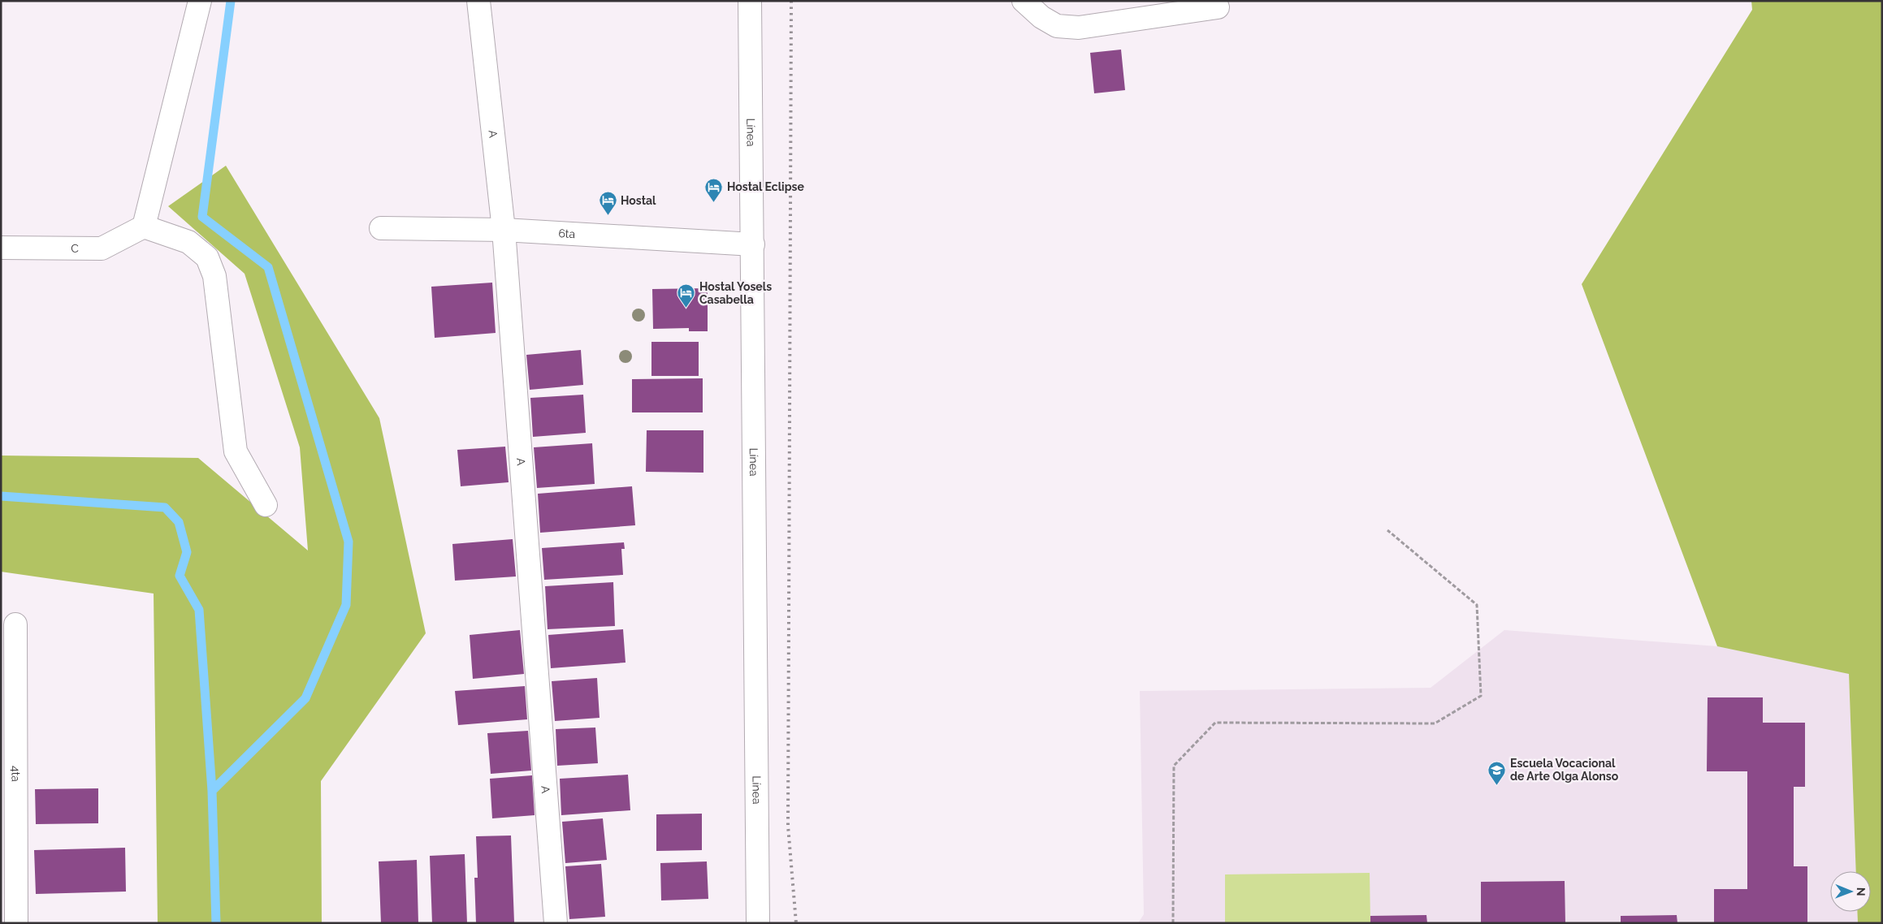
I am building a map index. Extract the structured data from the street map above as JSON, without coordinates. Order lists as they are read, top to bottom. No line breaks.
{"streets":{"street":["Línea","A","6ta","C","4ta"]},"crossings":[["Línea","6ta"],["A","6ta"]],"places":{"hotel":["Hostal Eclipse","Hostal","Hostal Yosels Casabella"],"school or university":["Escuela Vocacional de Arte Olga Alonso"]},"north":"right"}
